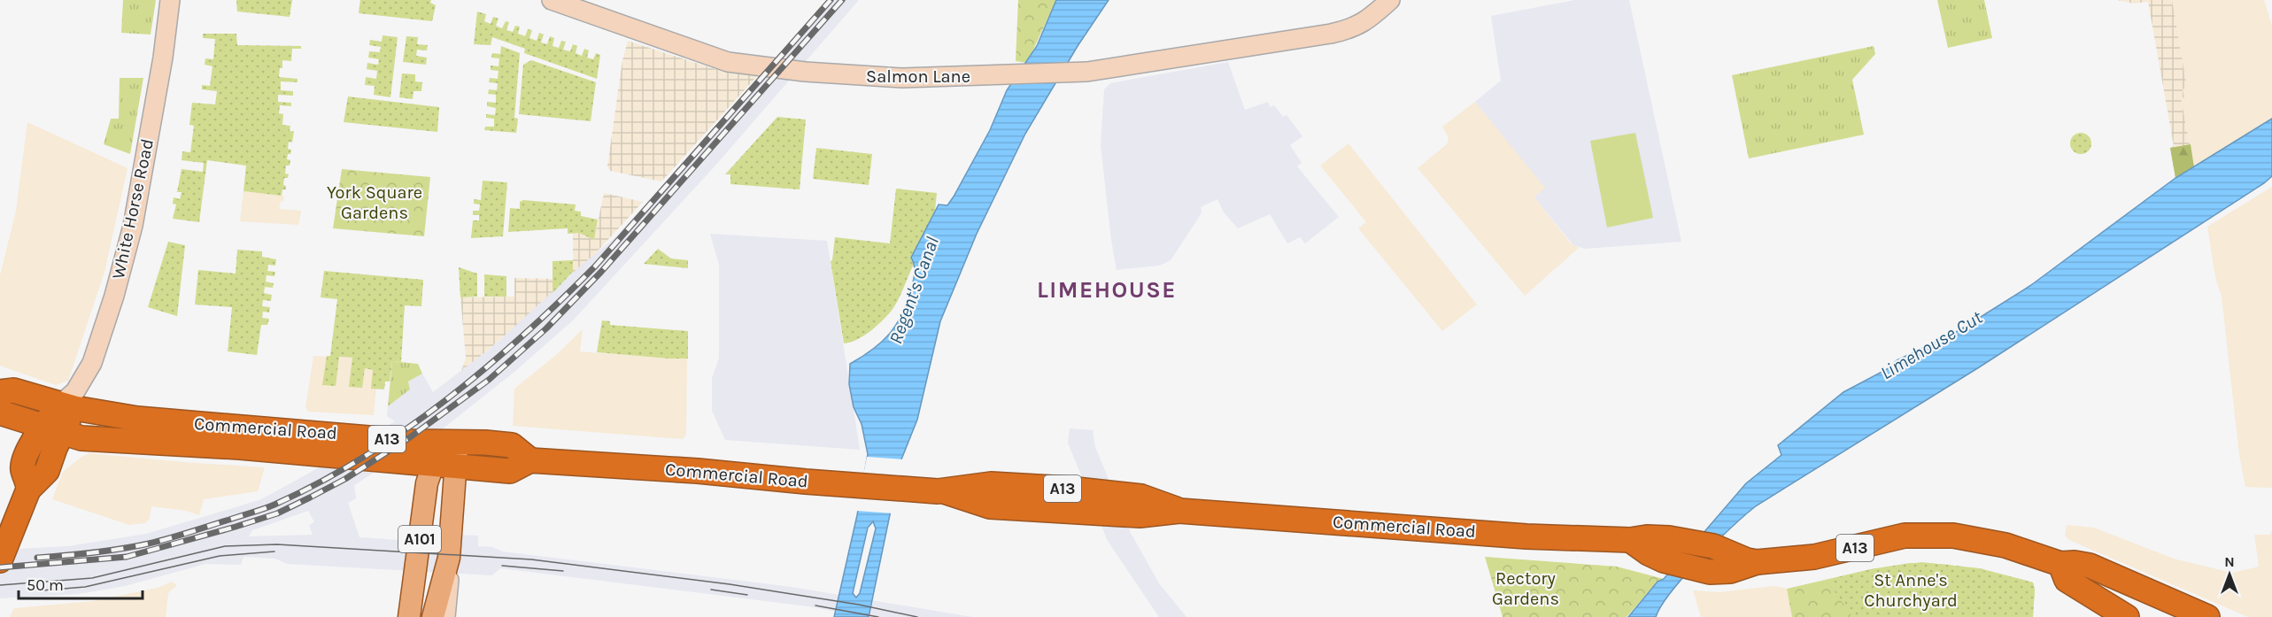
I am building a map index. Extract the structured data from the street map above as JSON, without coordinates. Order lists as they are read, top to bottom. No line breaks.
{"streets":{"highway":["Commercial Road","A13"],"main road":["A101"],"street":["Salmon Lane","White Horse Road"]},"crossings":[["White Horse Road","Commercial Road"],["Commercial Road","A101"]],"districts":["LIMEHOUSE"],"water":["Regent's Canal","Limehouse Cut"],"parks":["York Square Gardens","Rectory Gardens","St Anne's Churchyard"],"scale_bar":"50 m","north":"top"}
